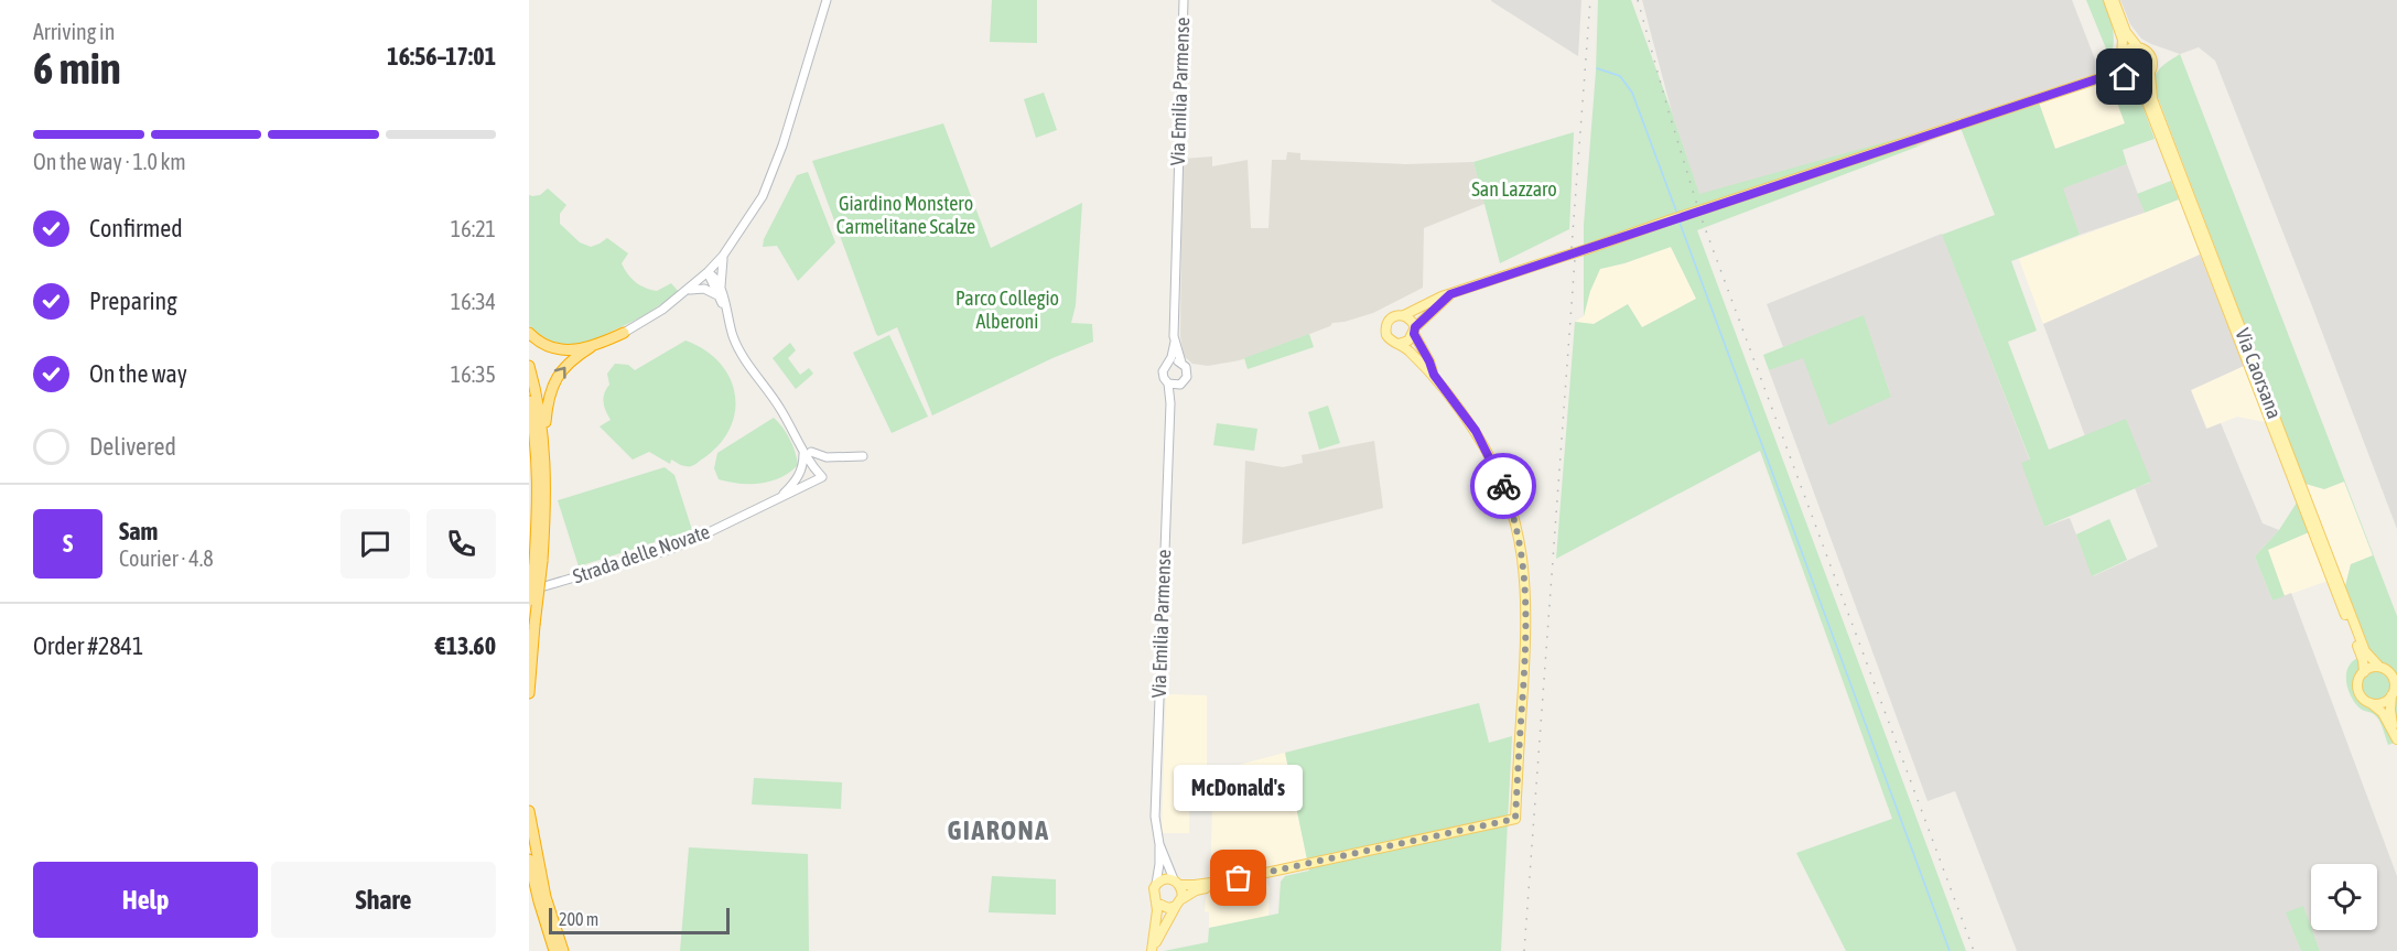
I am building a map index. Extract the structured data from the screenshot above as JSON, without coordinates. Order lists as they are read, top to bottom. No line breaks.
{"streets":{"main road":["Via Caorsana"],"street":["Via Emilia Parmense","Strada delle Novate"]},"districts":["GIARONA"],"parks":["San Lazzaro","Giardino Monstero Carmelitane Scalze","Parco Collegio Alberoni"],"places":["McDonald's"],"scale_bar":"200 m","page":{"heading":["6 min","Arriving in","16:56–17:01"],"panel":["Sam","Courier · 4.8","Order #2841","€13.60"],"bar":"On the way · 1.0 km","list":[["Confirmed","16:21"],["Preparing","16:34"],["On the way","16:35"],"Delivered"],"round":"S","bubble":"McDonald's","buttons":["Help","Share"],"scale":"200 m"}}
